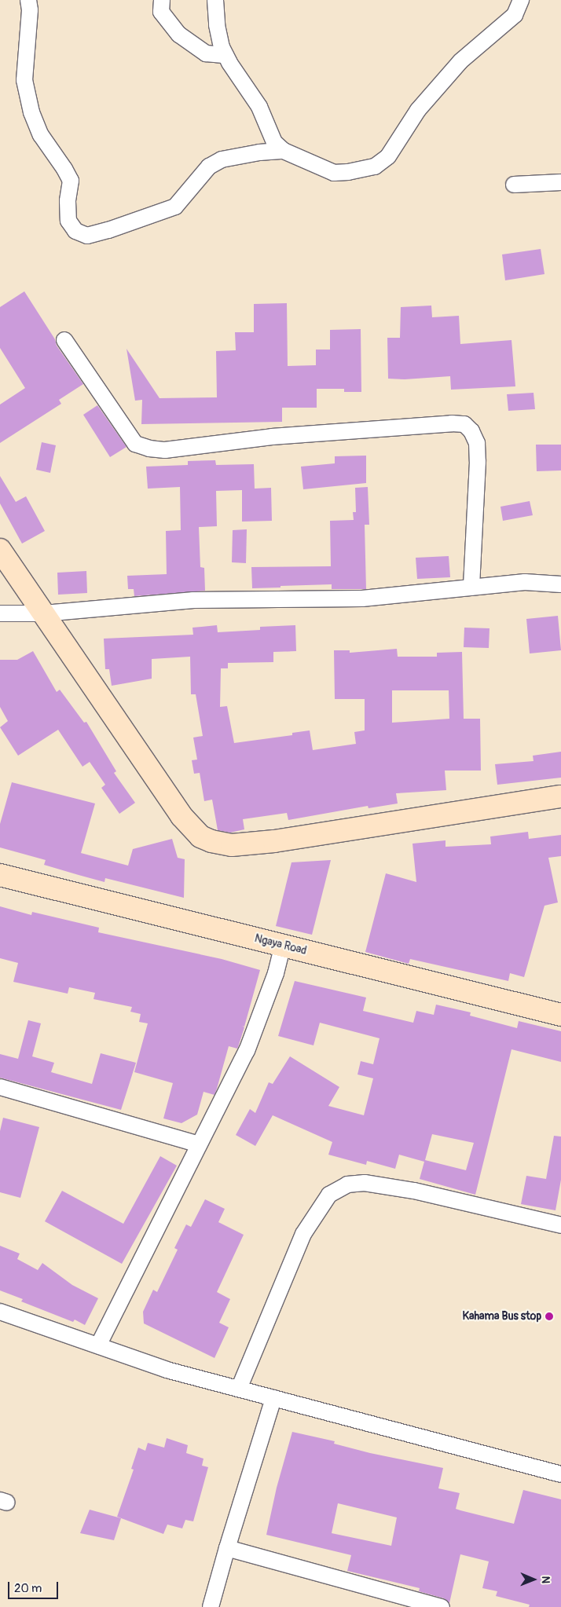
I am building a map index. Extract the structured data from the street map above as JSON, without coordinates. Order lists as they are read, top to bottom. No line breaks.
{"streets":{"street":["Ngaya Road"]},"places":["Kahama Bus stop"],"scale_bar":"20 m","north":"right"}
